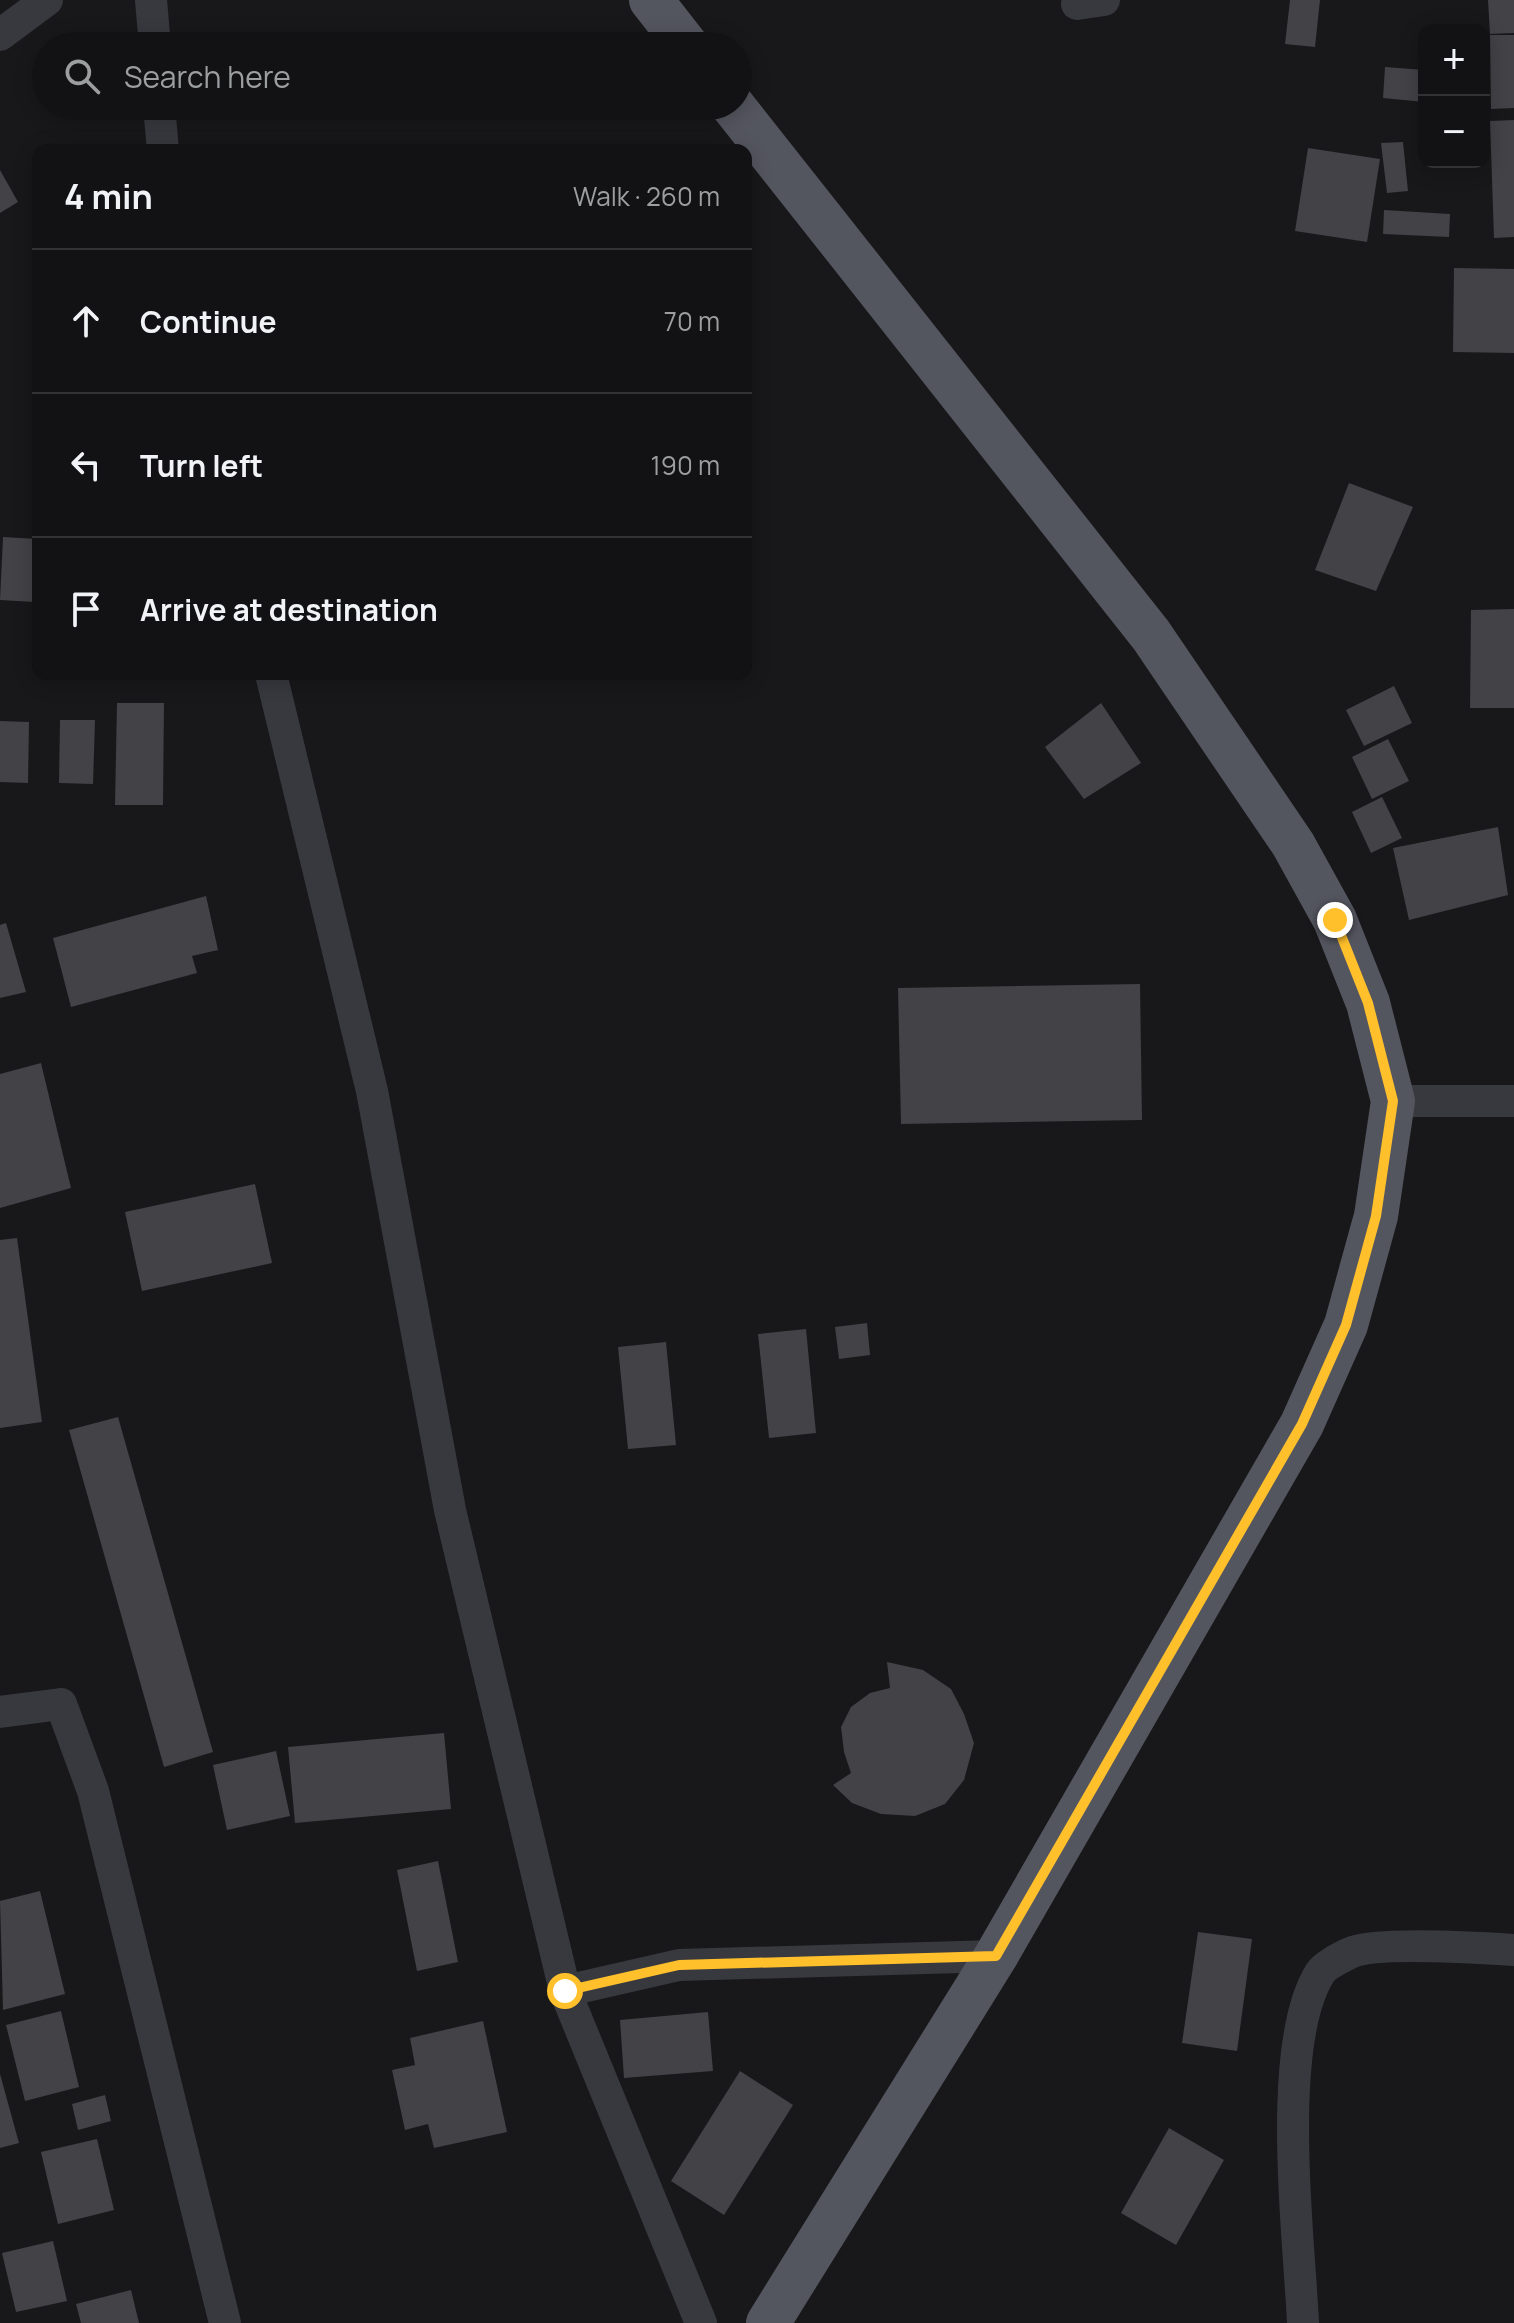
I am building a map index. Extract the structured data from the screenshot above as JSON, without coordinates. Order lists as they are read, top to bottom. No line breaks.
{"page":{"map_buttons":["+","−"],"search":"Search here","heading":["4 min","Walk · 260 m"],"list":[["Continue","70 m"],["Turn left","190 m"],"Arrive at destination"]}}
